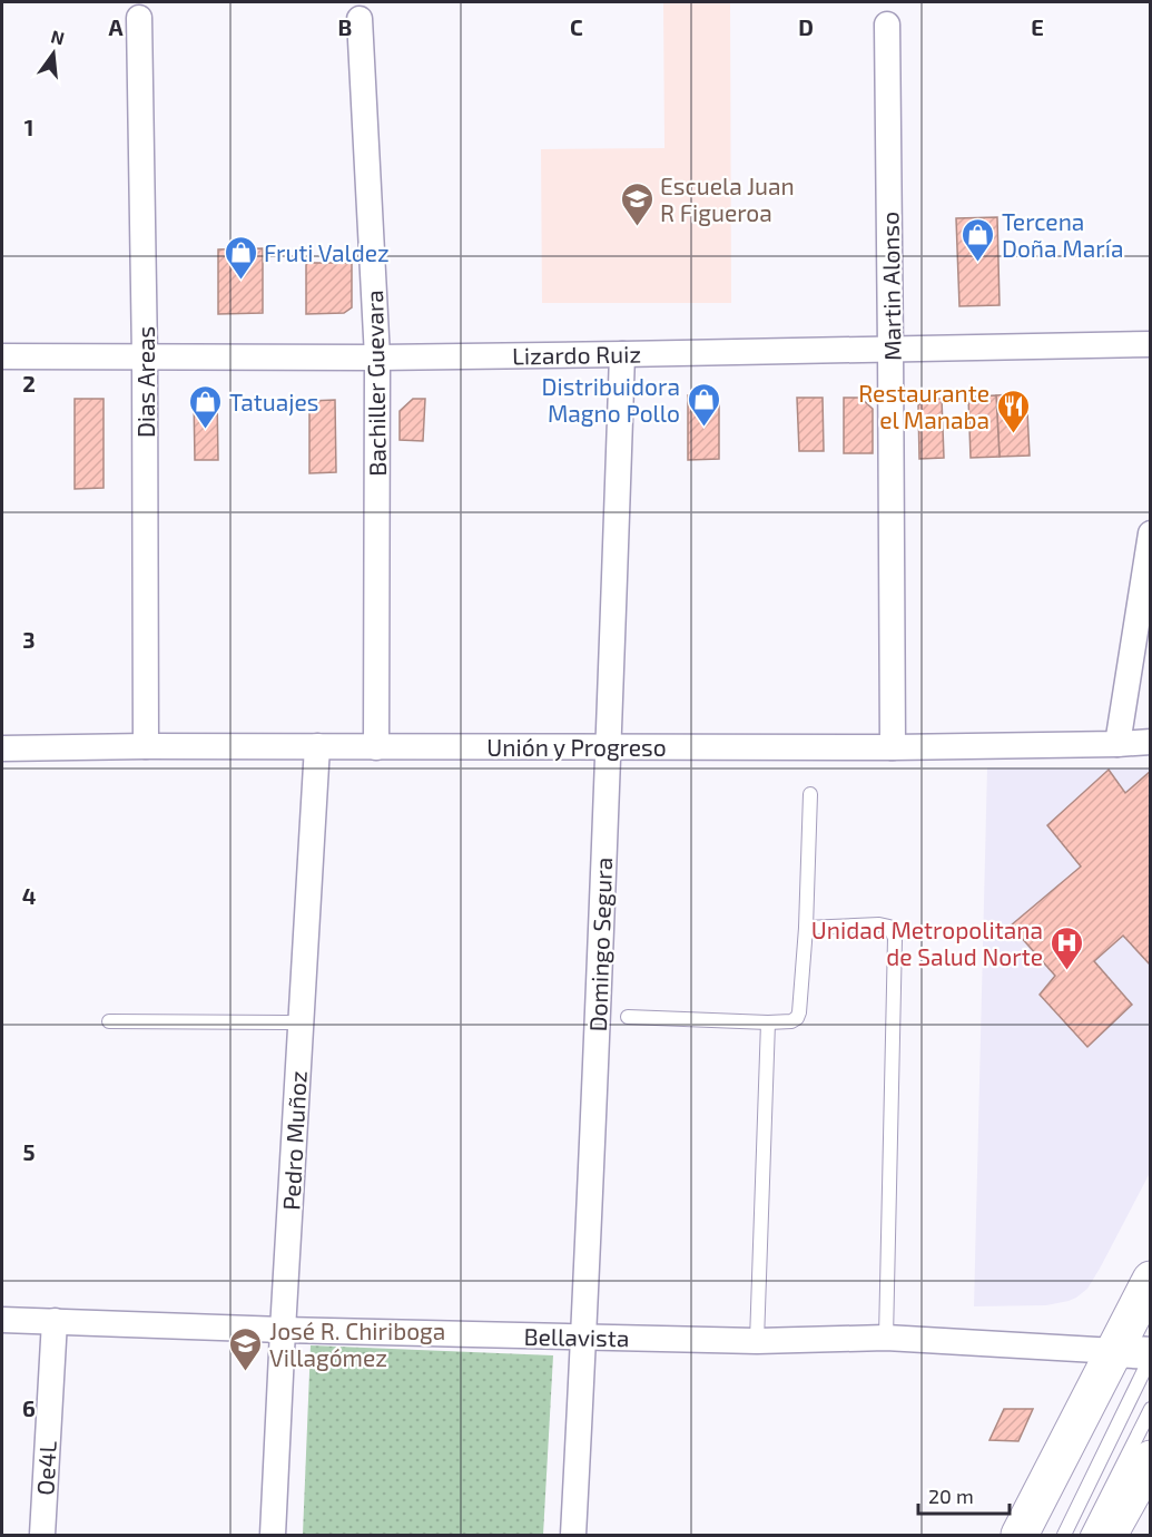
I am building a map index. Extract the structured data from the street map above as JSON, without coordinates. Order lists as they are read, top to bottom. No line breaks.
{"streets":{"street":["Martin Alonso","Lizardo Ruiz","Dias Areas","Bachiller Guevara","Unión y Progreso","Domingo Segura","Pedro Muñoz","Bellavista","Oe4L"]},"crossings":[["Martin Alonso","Lizardo Ruiz"],["Martin Alonso","Unión y Progreso"],["Lizardo Ruiz","Dias Areas"],["Lizardo Ruiz","Bachiller Guevara"],["Lizardo Ruiz","Domingo Segura"],["Dias Areas","Unión y Progreso"],["Bachiller Guevara","Unión y Progreso"],["Unión y Progreso","Domingo Segura"],["Unión y Progreso","Pedro Muñoz"],["Domingo Segura","Bellavista"],["Pedro Muñoz","Bellavista"],["Bellavista","Oe4L"]],"places":{"school or university":["Escuela Juan R Figueroa","José R. Chiriboga Villagómez"],"shop":["Tercena Doña María","Fruti Valdez","Distribuidora Magno Pollo","Tatuajes"],"restaurant":["Restaurante el Manaba"],"hospital":["Unidad Metropolitana de Salud Norte"]},"scale_bar":"20 m","north":"top","grid":{"columns":["A","B","C","D","E"],"rows":["1","2","3","4","5","6"]}}
